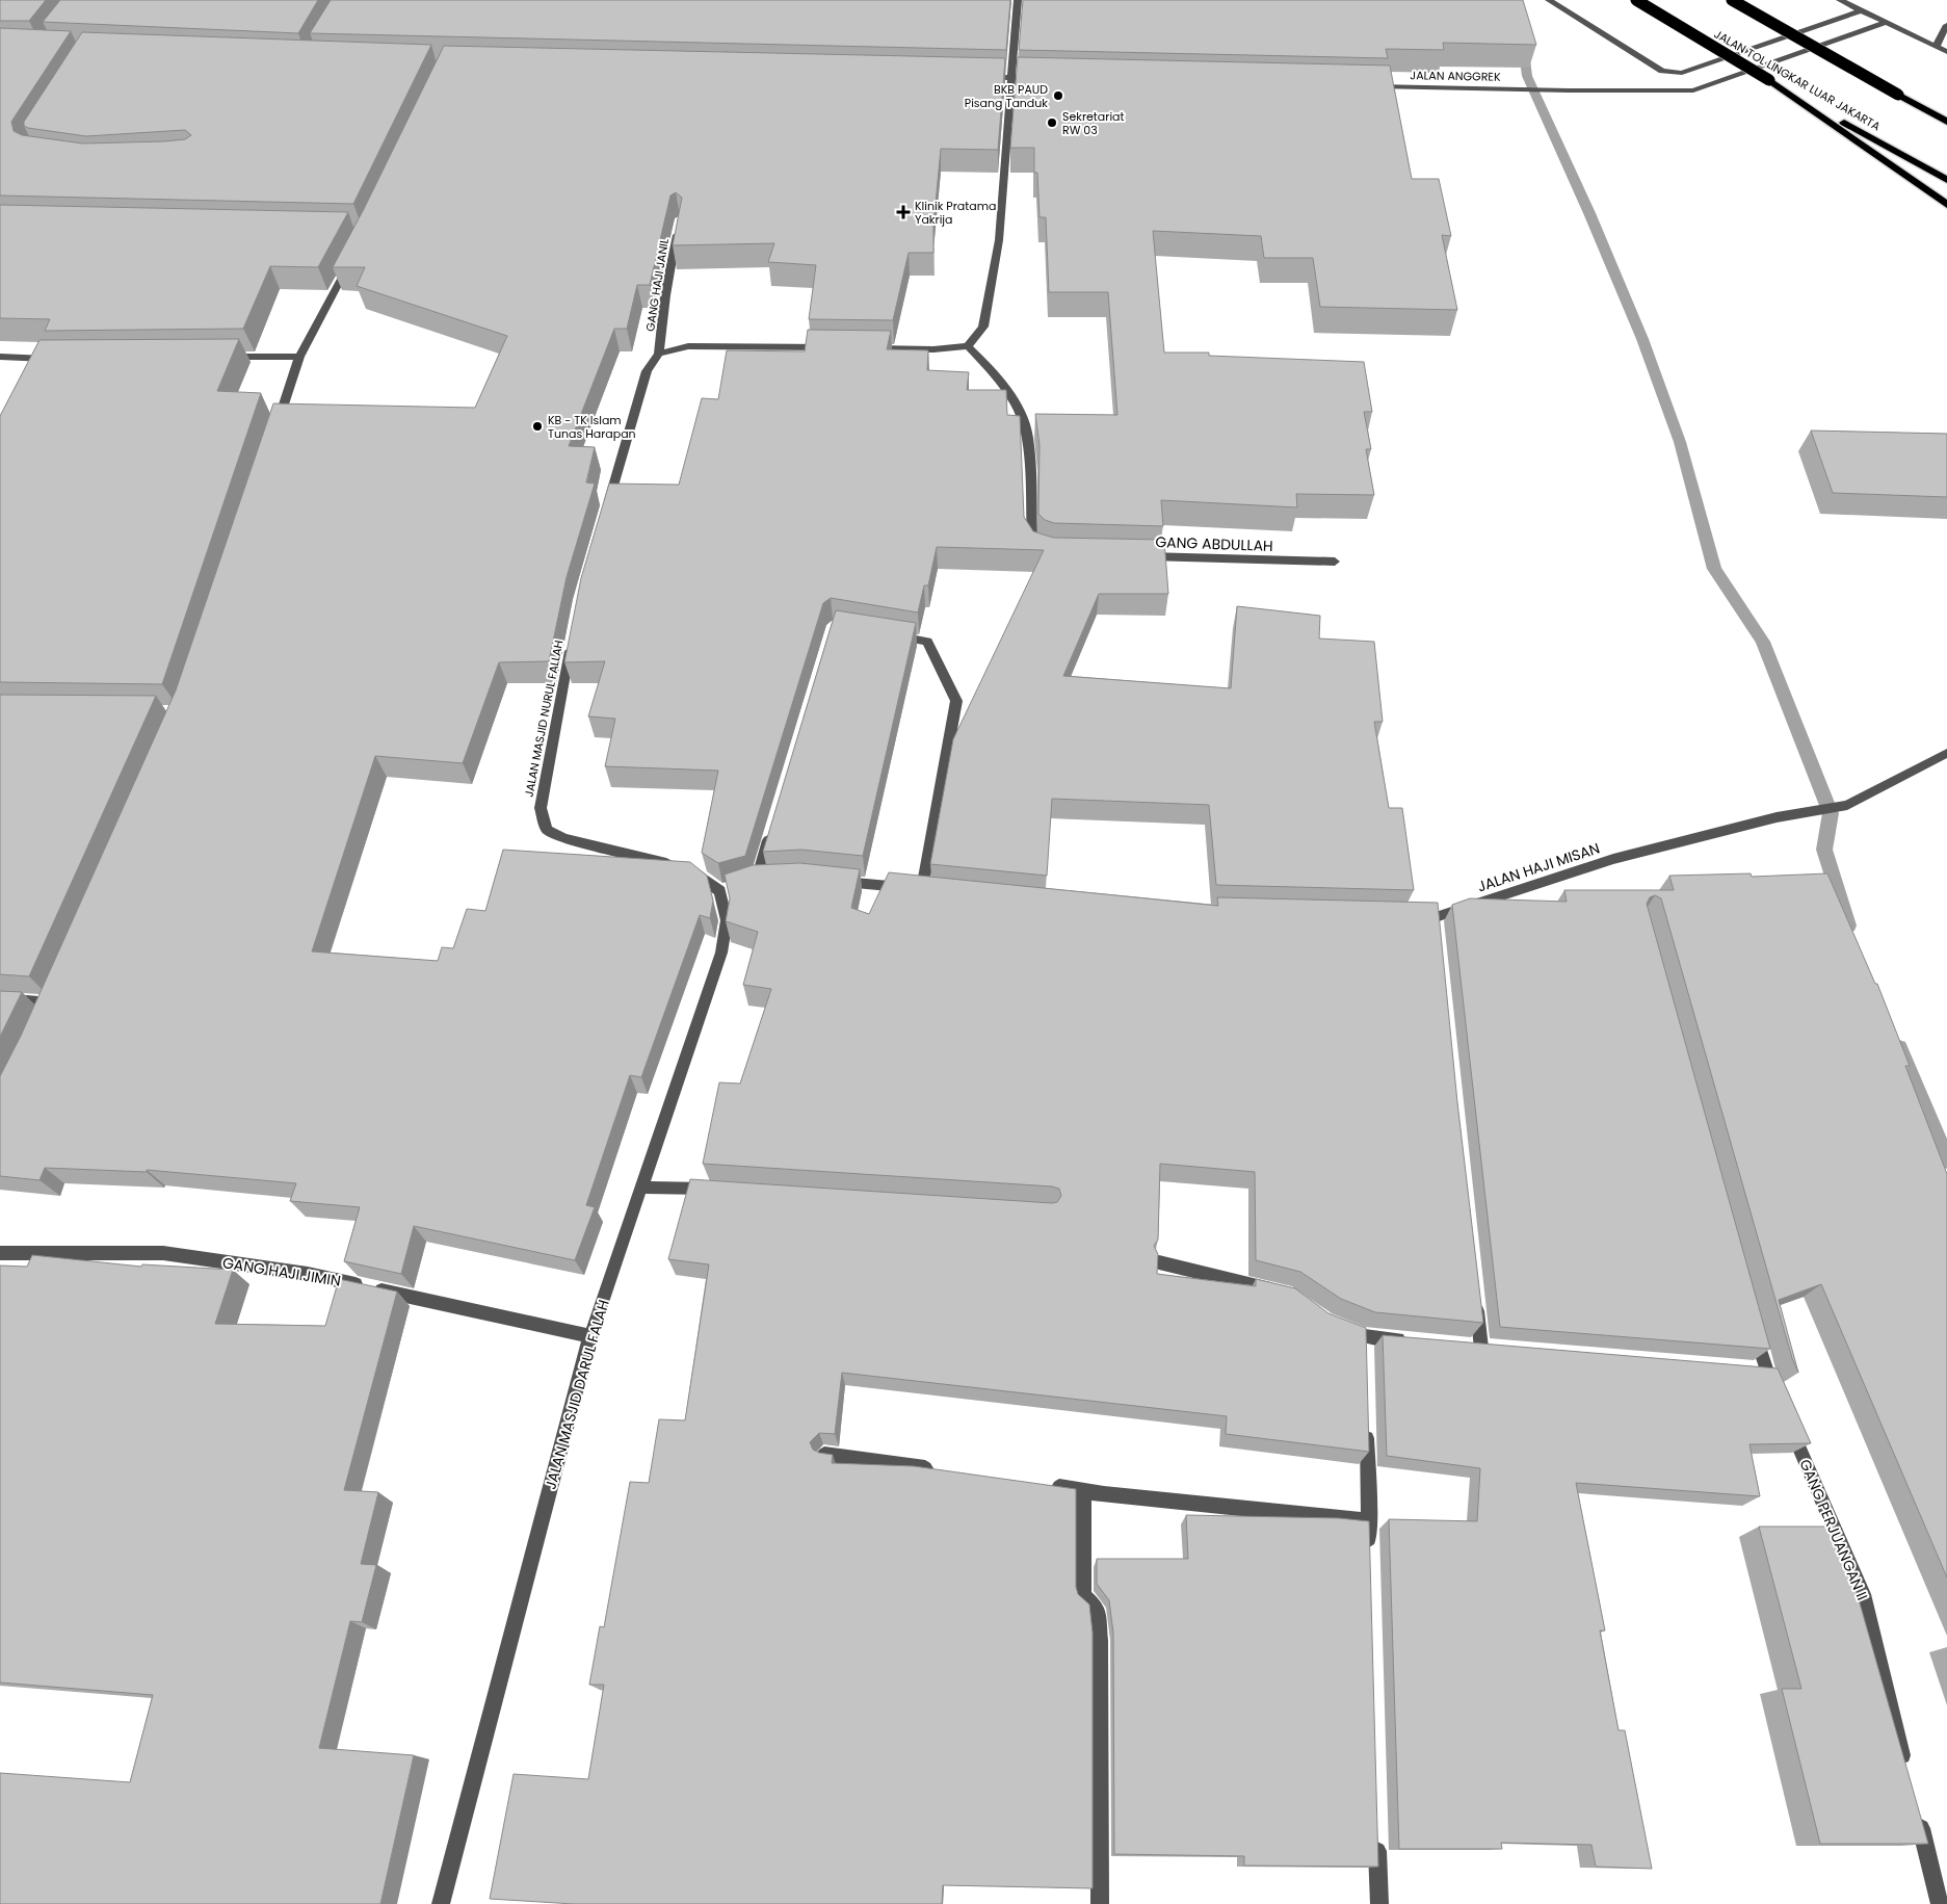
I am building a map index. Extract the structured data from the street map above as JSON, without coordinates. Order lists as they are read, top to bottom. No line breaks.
{"streets":{"highway":["JALAN TOL LINGKAR LUAR JAKARTA"],"street":["JALAN ANGGREK","GANG HAJI JANIL","GANG ABDULLAH","JALAN MASJID NURUL FALLAH","JALAN HAJI MISAN","GANG HAJI JIMIN","JALAN MASJID DARUL FALAH","GANG PERJUANGAN II"]},"crossings":[["JALAN MASJID NURUL FALLAH","JALAN MASJID DARUL FALAH"],["GANG HAJI JIMIN","JALAN MASJID DARUL FALAH"]],"places":{"other":["BKB PAUD Pisang Tanduk","Sekretariat RW 03","KB - TK Islam Tunas Harapan"],"health":["Klinik Pratama Yakrija"]}}
